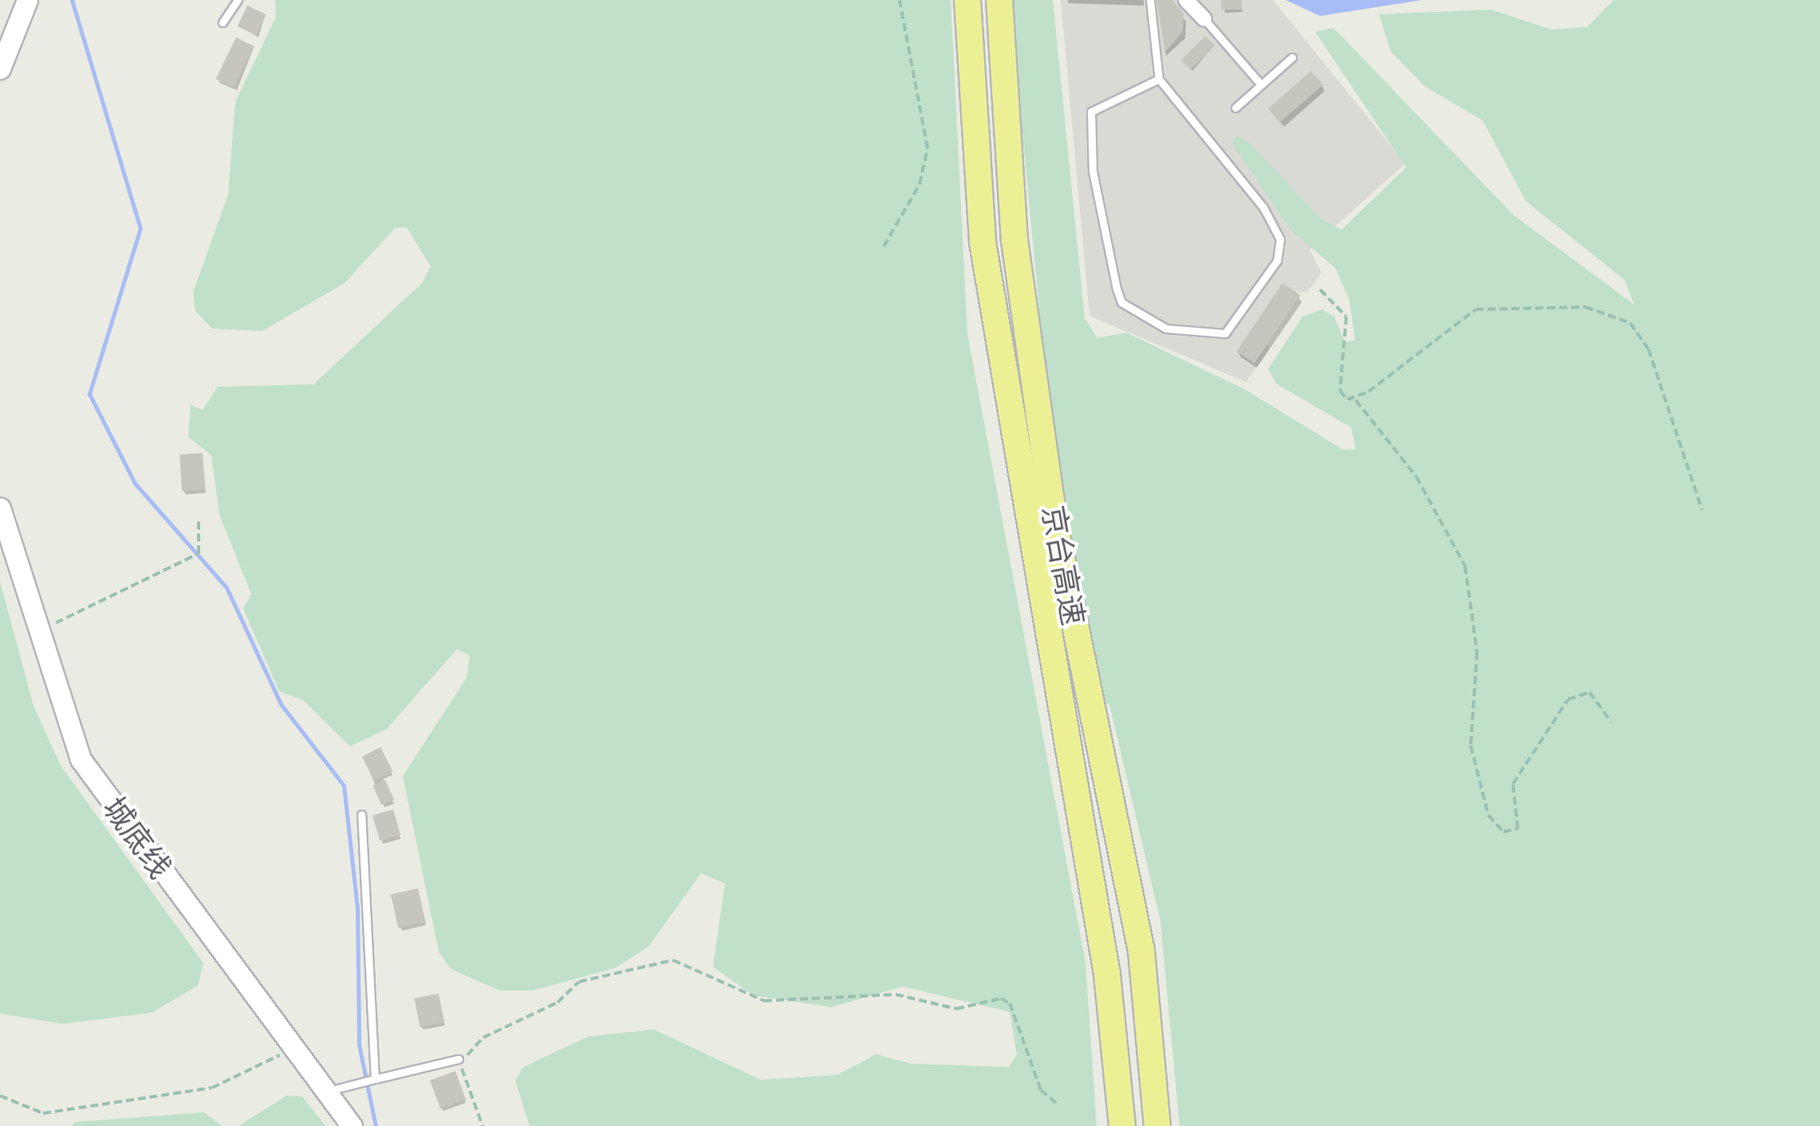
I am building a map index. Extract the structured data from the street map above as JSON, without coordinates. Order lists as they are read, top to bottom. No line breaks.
{"streets":{"highway":["京台高速"],"main road":["城底线"]}}
